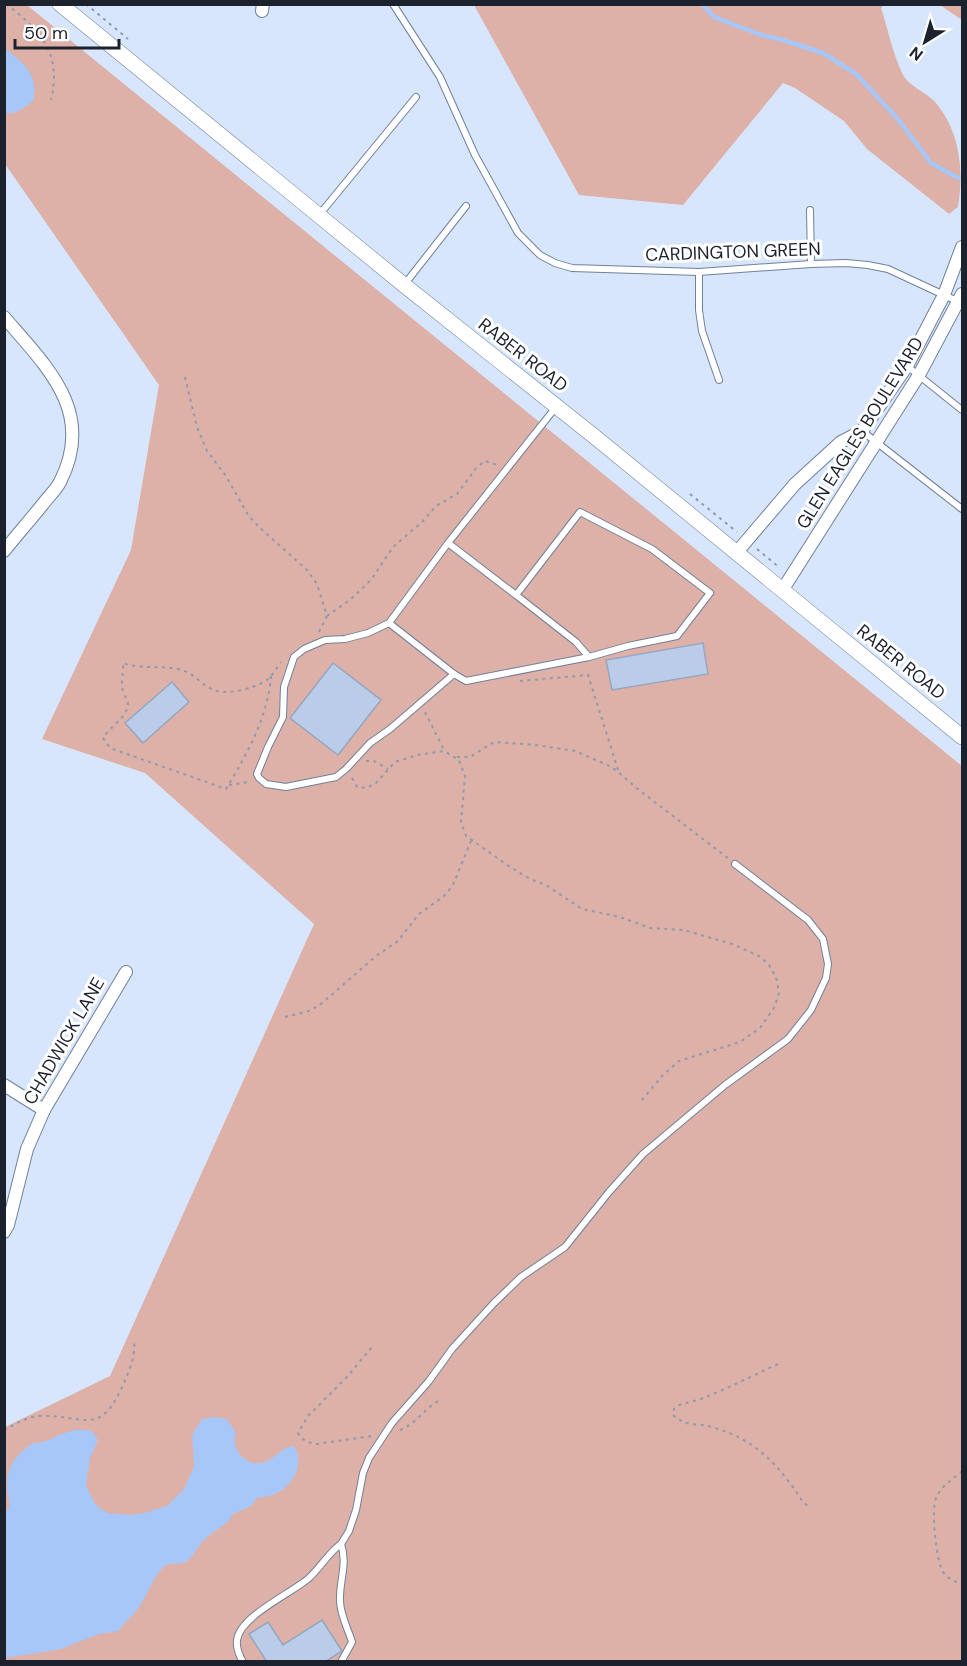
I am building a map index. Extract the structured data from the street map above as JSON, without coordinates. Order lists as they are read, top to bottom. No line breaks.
{"streets":{"street":["RABER ROAD","GLEN EAGLES BOULEVARD","CHADWICK LANE"],"lane":["CARDINGTON GREEN"]},"crossings":[["CARDINGTON GREEN","GLEN EAGLES BOULEVARD"],["RABER ROAD","GLEN EAGLES BOULEVARD"]],"scale_bar":"50 m","north":"bottom left"}
